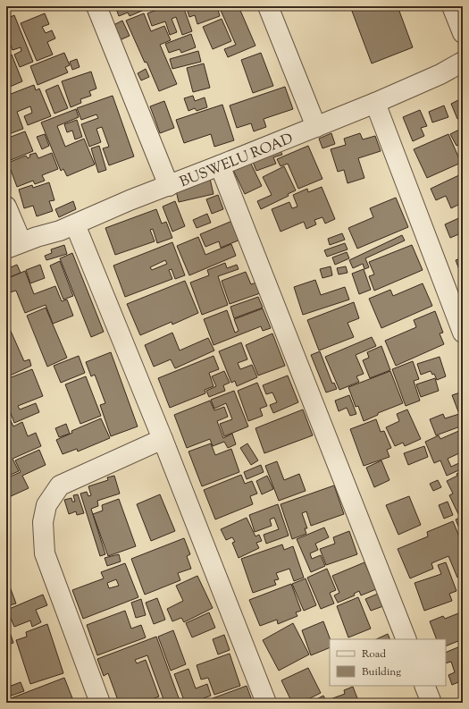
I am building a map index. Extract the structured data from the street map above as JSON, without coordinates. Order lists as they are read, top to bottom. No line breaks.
{"streets":{"street":["BUSWELU ROAD"]},"legend":["Road","Building"]}
